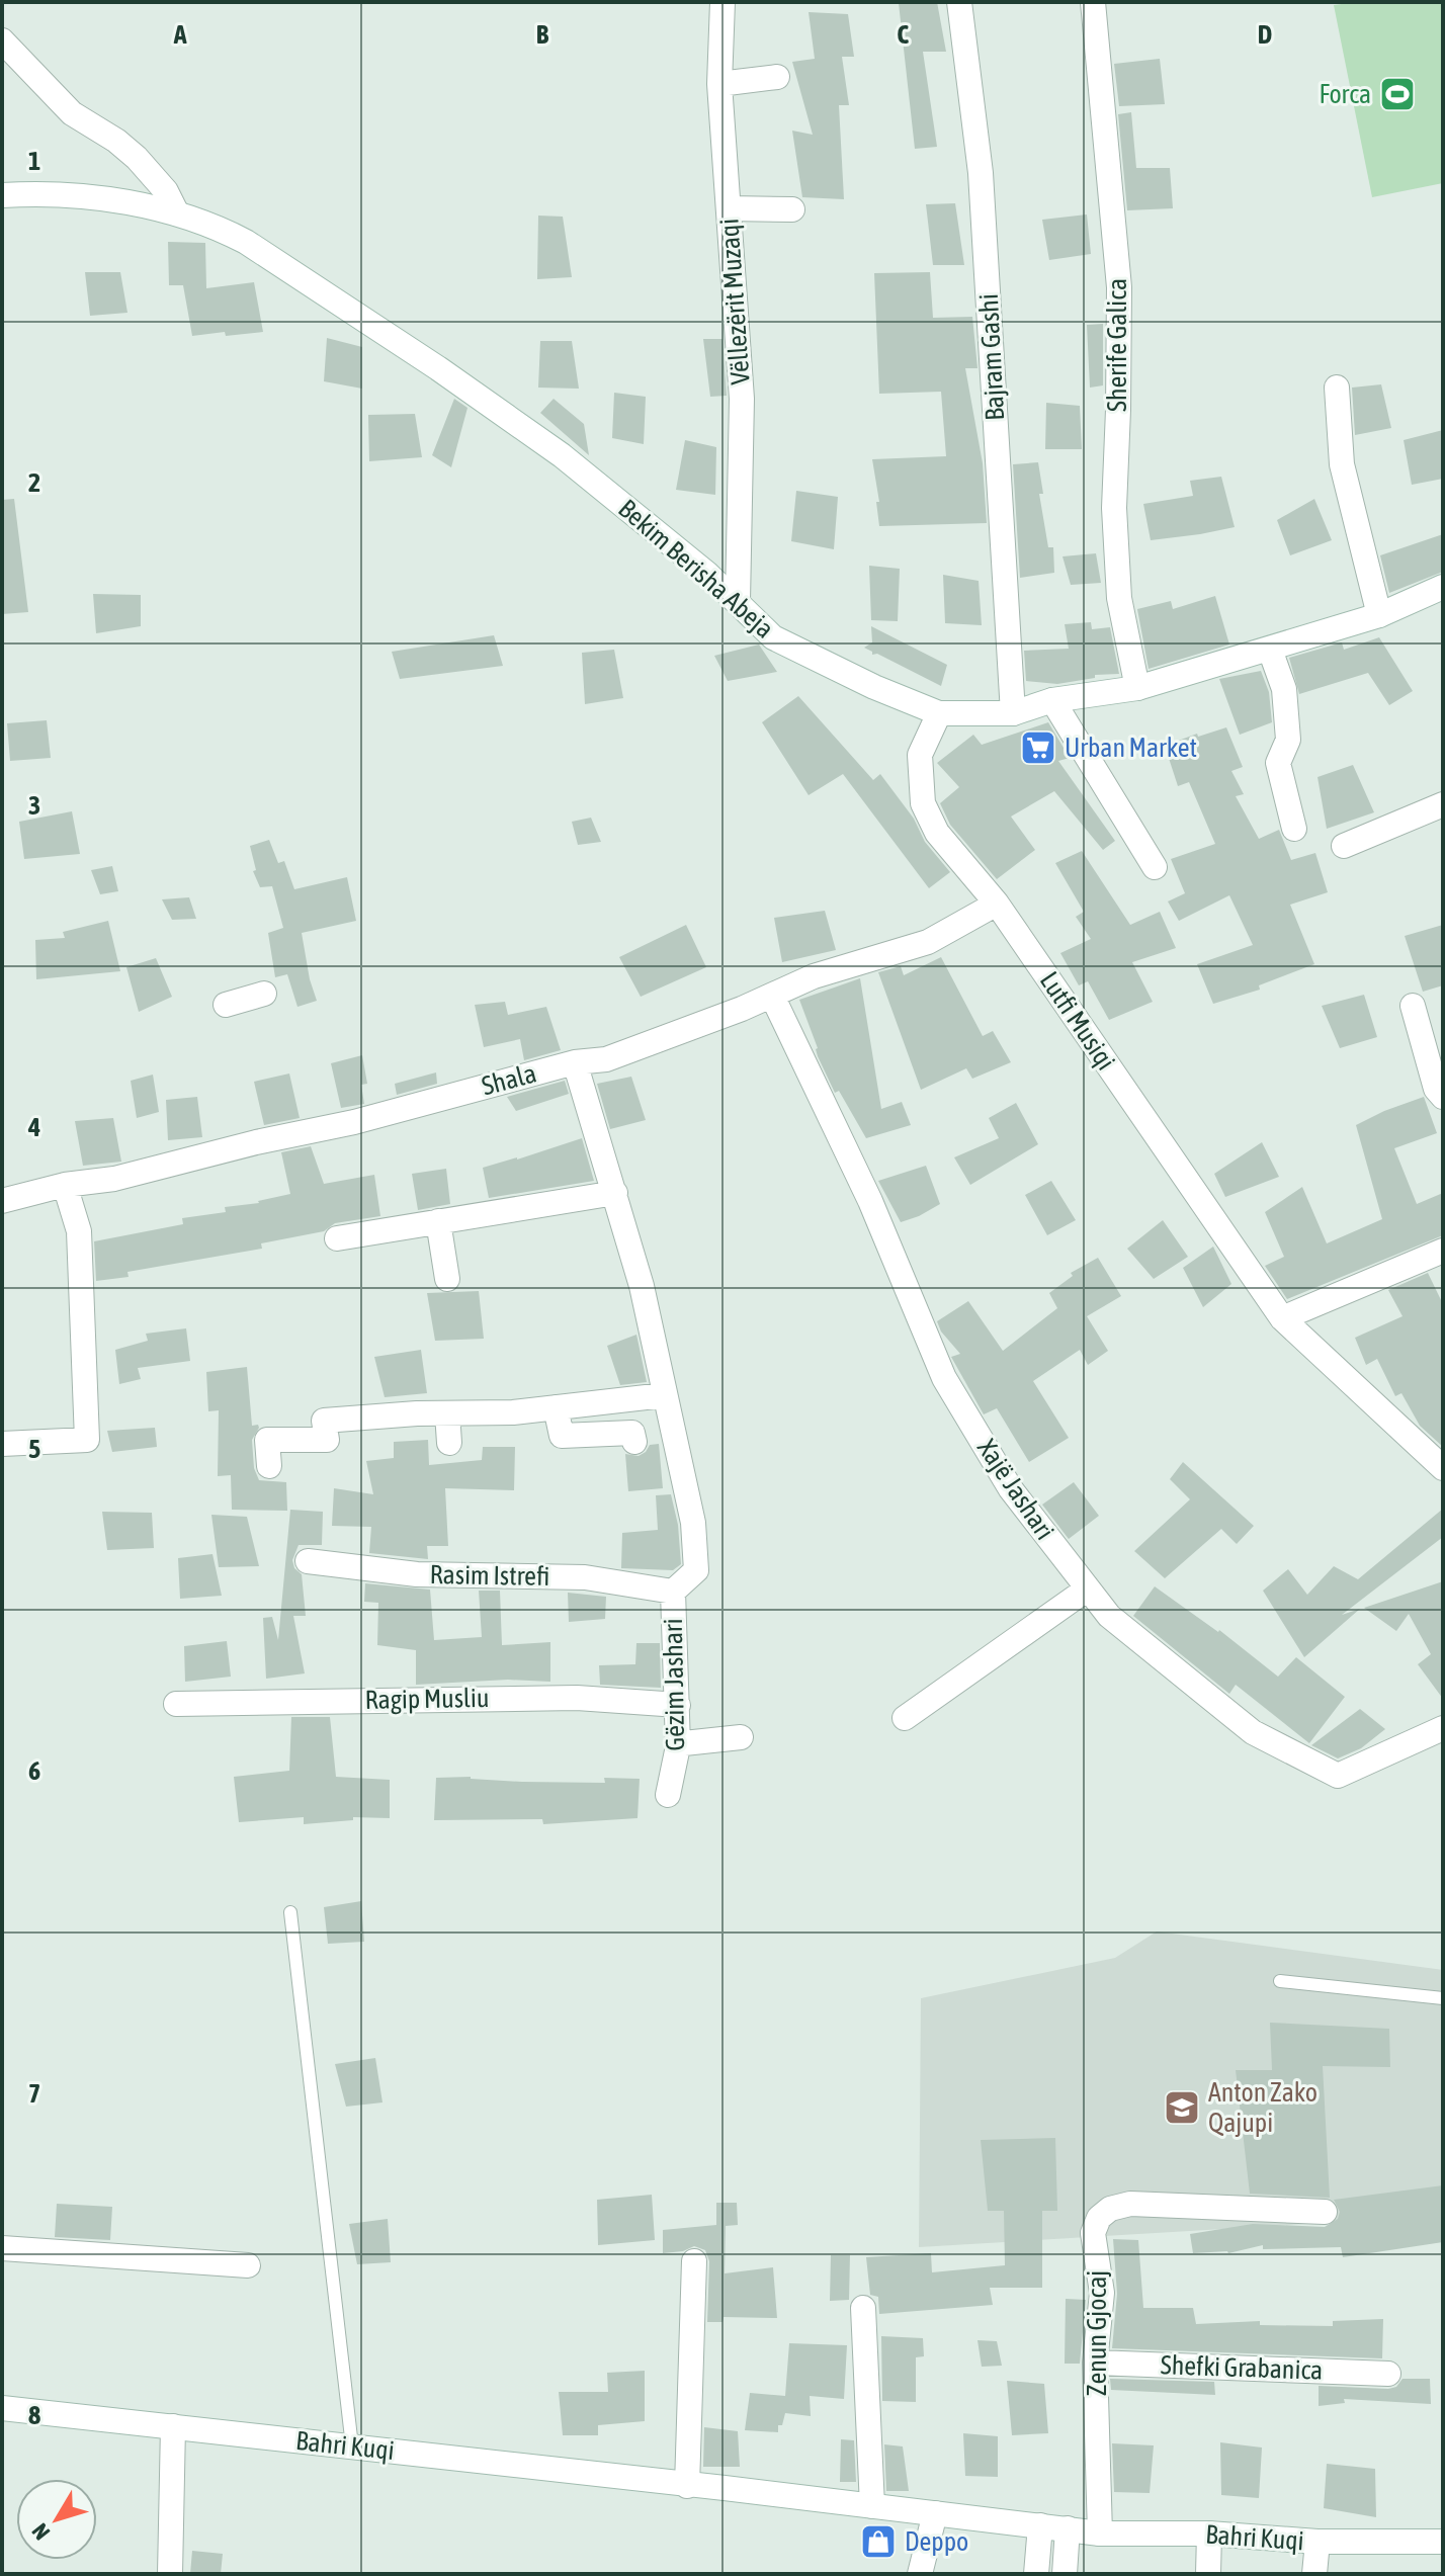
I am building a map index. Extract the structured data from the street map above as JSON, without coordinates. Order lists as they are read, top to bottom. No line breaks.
{"streets":{"street":["Vëllezërit Muzaqi","Sherife Galica","Bajram Gashi","Bekim Berisha Abeja","Lutfi Musiqi","Shala","Xajë Jashari","Rasim Istrefi","Gëzim Jashari","Ragip Musliu","Zenun Gjocaj","Shefki Grabanica","Bahri Kuqi"]},"crossings":[["Vëllezërit Muzaqi","Bekim Berisha Abeja"],["Sherife Galica","Bekim Berisha Abeja"],["Bajram Gashi","Bekim Berisha Abeja"],["Bekim Berisha Abeja","Lutfi Musiqi"],["Lutfi Musiqi","Shala"],["Shala","Xajë Jashari"],["Shala","Gëzim Jashari"],["Rasim Istrefi","Gëzim Jashari"],["Gëzim Jashari","Ragip Musliu"],["Zenun Gjocaj","Shefki Grabanica"],["Zenun Gjocaj","Bahri Kuqi"]],"places":{"sports":["Forca"],"supermarket":["Urban Market"],"school or university":["Anton Zako Qajupi"],"shop":["Deppo"]},"north":"bottom left","grid":{"columns":["A","B","C","D"],"rows":["1","2","3","4","5","6","7","8"]}}
